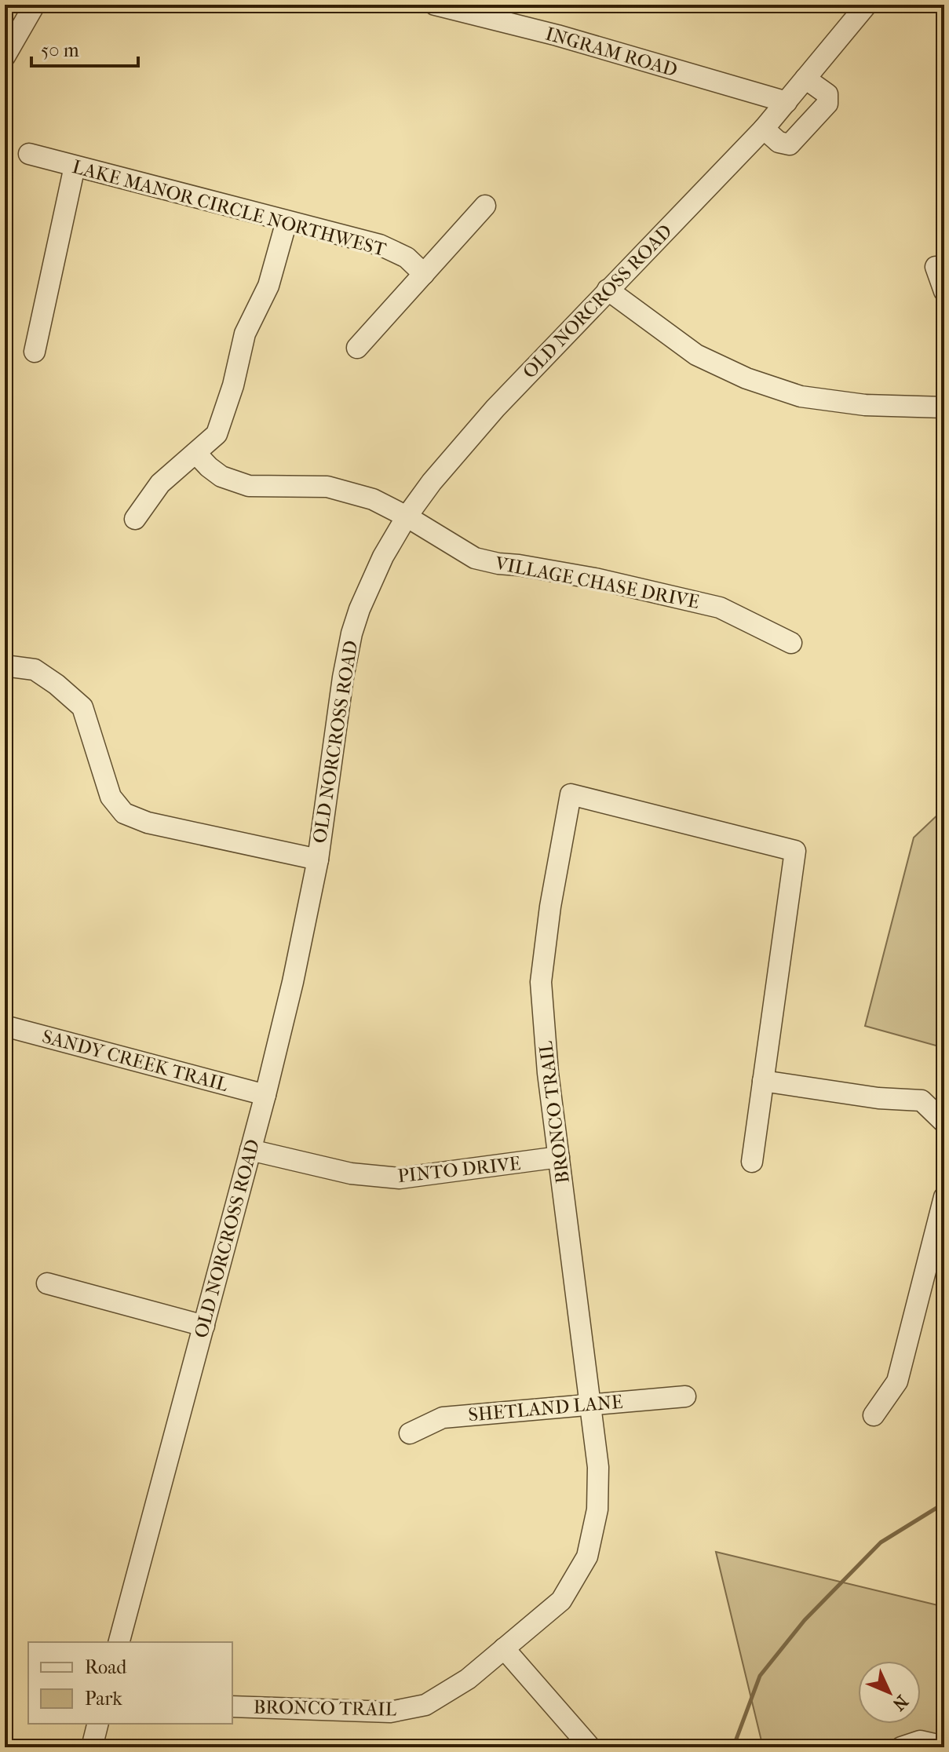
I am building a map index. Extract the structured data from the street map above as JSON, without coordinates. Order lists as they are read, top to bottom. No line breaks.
{"streets":{"street":["INGRAM ROAD","LAKE MANOR CIRCLE NORTHWEST","OLD NORCROSS ROAD","VILLAGE CHASE DRIVE","SANDY CREEK TRAIL","BRONCO TRAIL","PINTO DRIVE","SHETLAND LANE"]},"crossings":[["INGRAM ROAD","OLD NORCROSS ROAD"],["OLD NORCROSS ROAD","VILLAGE CHASE DRIVE"],["OLD NORCROSS ROAD","SANDY CREEK TRAIL"],["OLD NORCROSS ROAD","PINTO DRIVE"],["BRONCO TRAIL","PINTO DRIVE"],["BRONCO TRAIL","SHETLAND LANE"]],"legend":["Road","Park"],"scale_bar":"50 m","north":"bottom right"}
